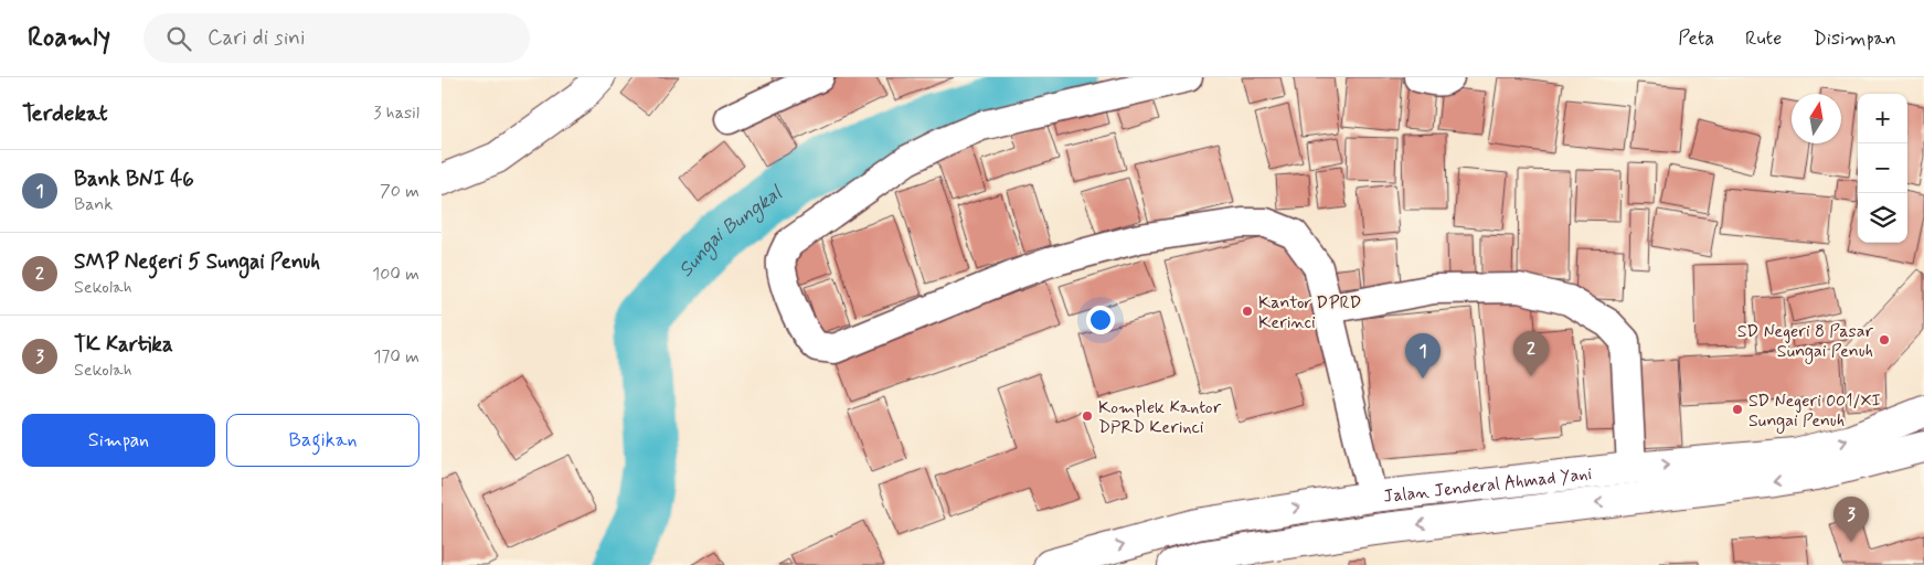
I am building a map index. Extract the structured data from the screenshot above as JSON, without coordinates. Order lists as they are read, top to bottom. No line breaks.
{"streets":{"main road":["Jalan Jenderal Ahmad Yani"]},"water":["Sungai Bungkal"],"places":["Kantor DPRD Kerinci","SD Negeri 8 Pasar Sungai Penuh","SD Negeri 001/XI Sungai Penuh","Komplek Kantor DPRD Kerinci"],"north":"top","page":{"header":"Roamly","search":"Cari di sini","nav":["Peta","Rute","Disimpan"],"heading":["Terdekat","3 hasil"],"map_buttons":["+","−"],"list":[{"mark":"1","name":"Bank BNI 46","note":"Bank","value":"70 m"},{"mark":"2","name":"SMP Negeri 5 Sungai Penuh","note":"Sekolah","value":"100 m"},{"mark":"3","name":"TK Kartika","note":"Sekolah","value":"170 m"}],"pins":["2","1","3"],"buttons":["Simpan","Bagikan"]}}
